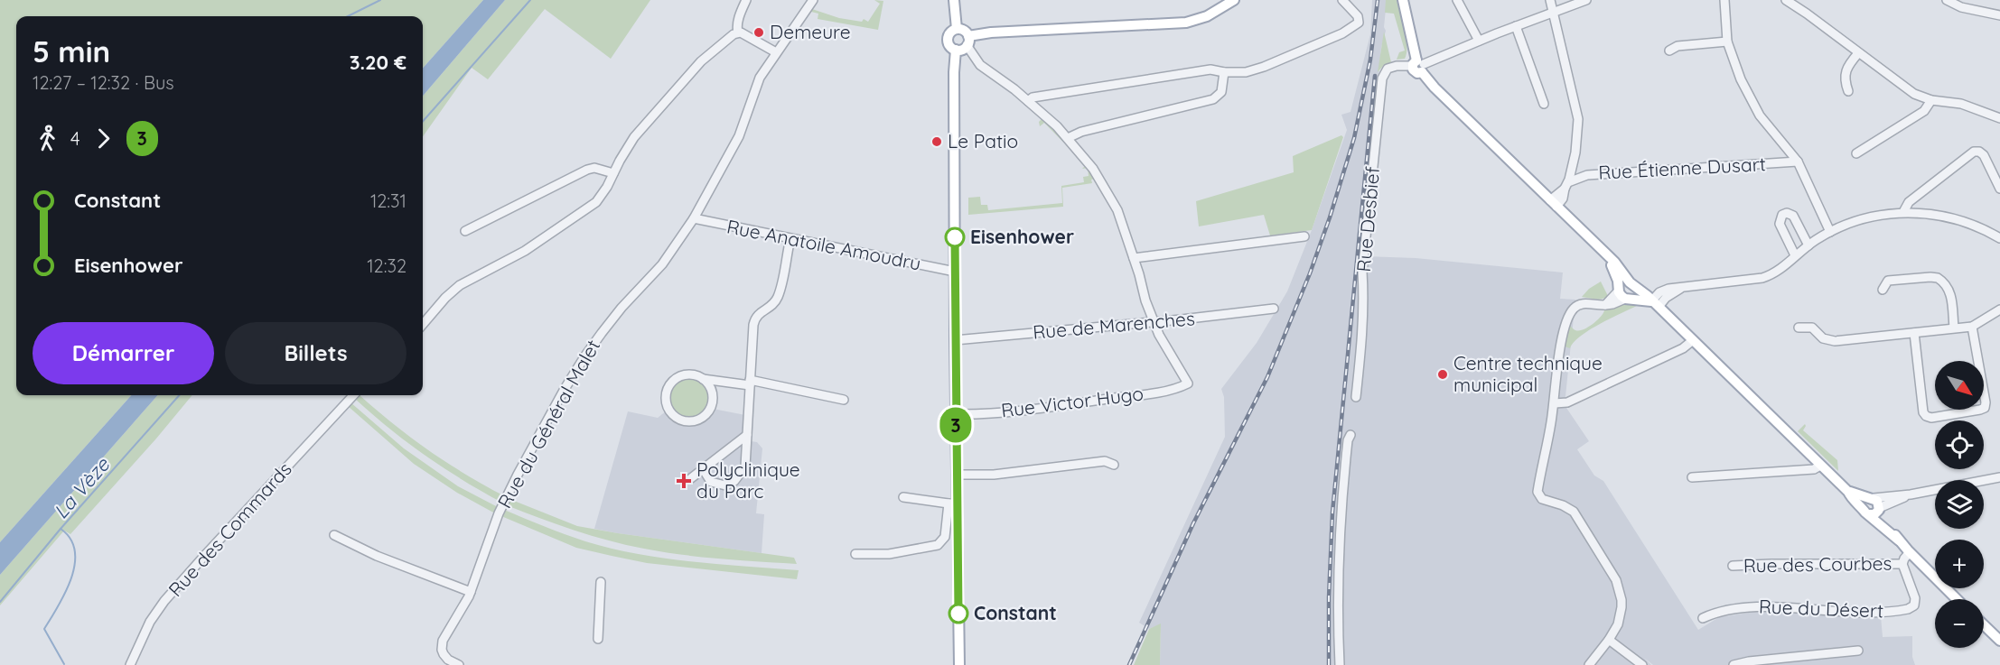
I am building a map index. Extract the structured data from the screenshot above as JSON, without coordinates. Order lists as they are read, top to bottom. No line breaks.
{"streets":{"street":["Rue Étienne Dusart","Rue Desbief","Rue Anatoile Amoudru","Rue de Marenches","Rue Victor Hugo","Rue du Général Malet","Rue des Commards","Rue des Courbes","Rue du Désert"]},"crossings":[["Rue Anatoile Amoudru","Rue du Général Malet"],["Rue de Marenches","Rue Victor Hugo"],["Rue des Courbes","Rue du Désert"]],"water":["La Vèze"],"places":{"other":["Demeure","Le Patio","Eisenhower","Centre technique municipal","Constant"],"health":["Polyclinique du Parc"]},"lines":["bus line 3"],"north":"bottom right","page":{"on_map":"3","heading":["5 min","12:27 – 12:32 · Bus","3.20 €"],"legs":["4","3"],"list":[{"name":"Constant","value":"12:31"},{"name":"Eisenhower","value":"12:32"}],"buttons":["Démarrer","Billets"],"map_buttons":["+","−"]}}
